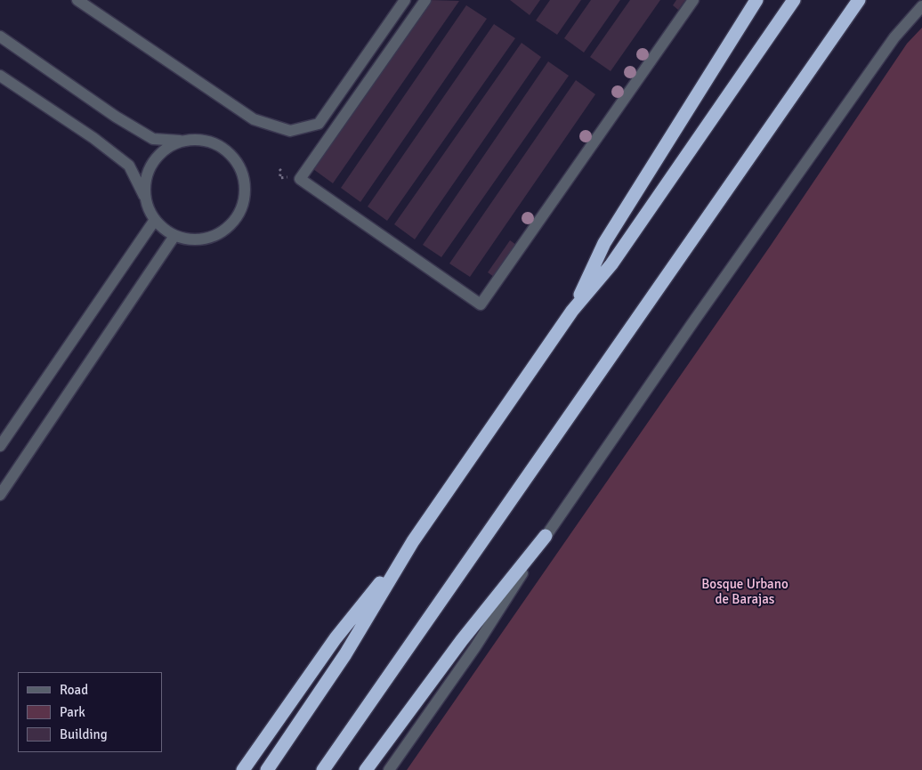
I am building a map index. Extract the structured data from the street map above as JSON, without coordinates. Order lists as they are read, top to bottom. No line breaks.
{"parks":["Bosque Urbano de Barajas"],"legend":["Road","Park","Building"]}
